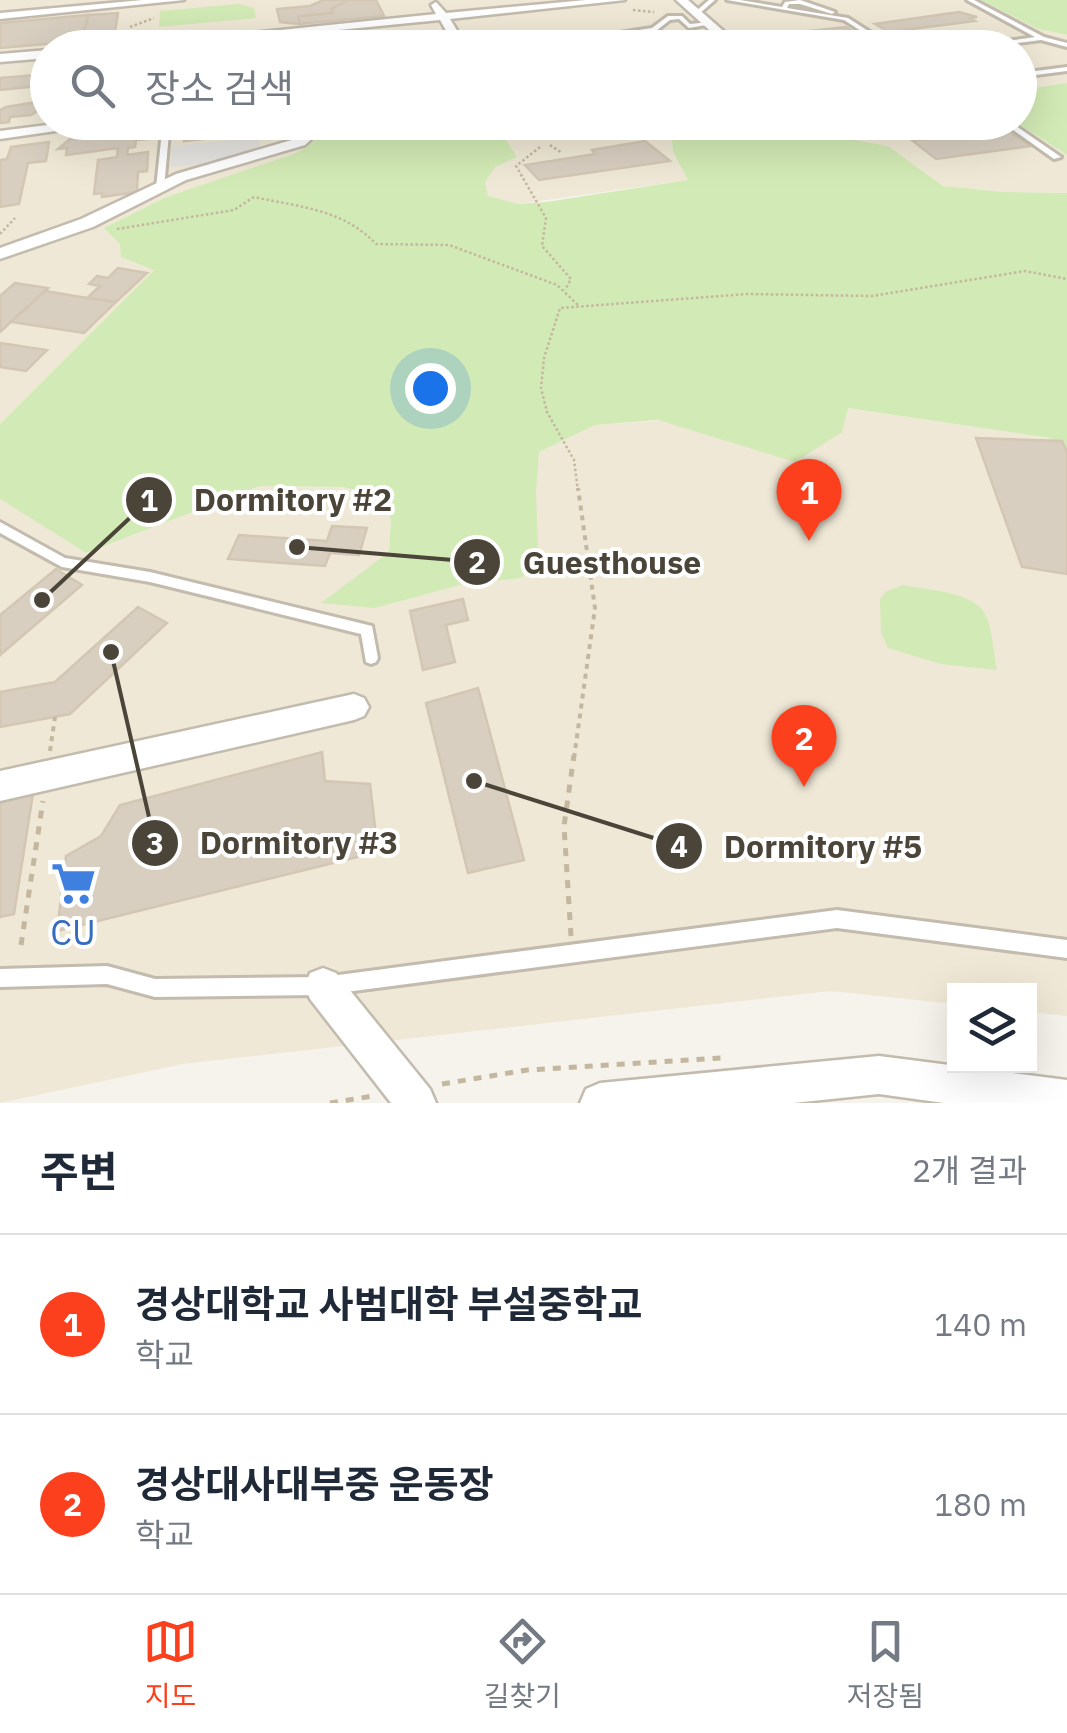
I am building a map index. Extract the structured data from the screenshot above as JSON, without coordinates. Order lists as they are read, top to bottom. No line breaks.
{"places":{"other":["Guesthouse","Dormitory #2","Dormitory #3","Dormitory #5"],"supermarket":["CU"]},"page":{"search":"장소 검색","pins":["1","2"],"heading":["주변","2개 결과"],"list":[{"mark":"1","name":"경상대학교 사범대학 부설중학교","note":"학교","value":"140 m"},{"mark":"2","name":"경상대사대부중 운동장","note":"학교","value":"180 m"}],"nav":["지도","길찾기","저장됨"]}}
